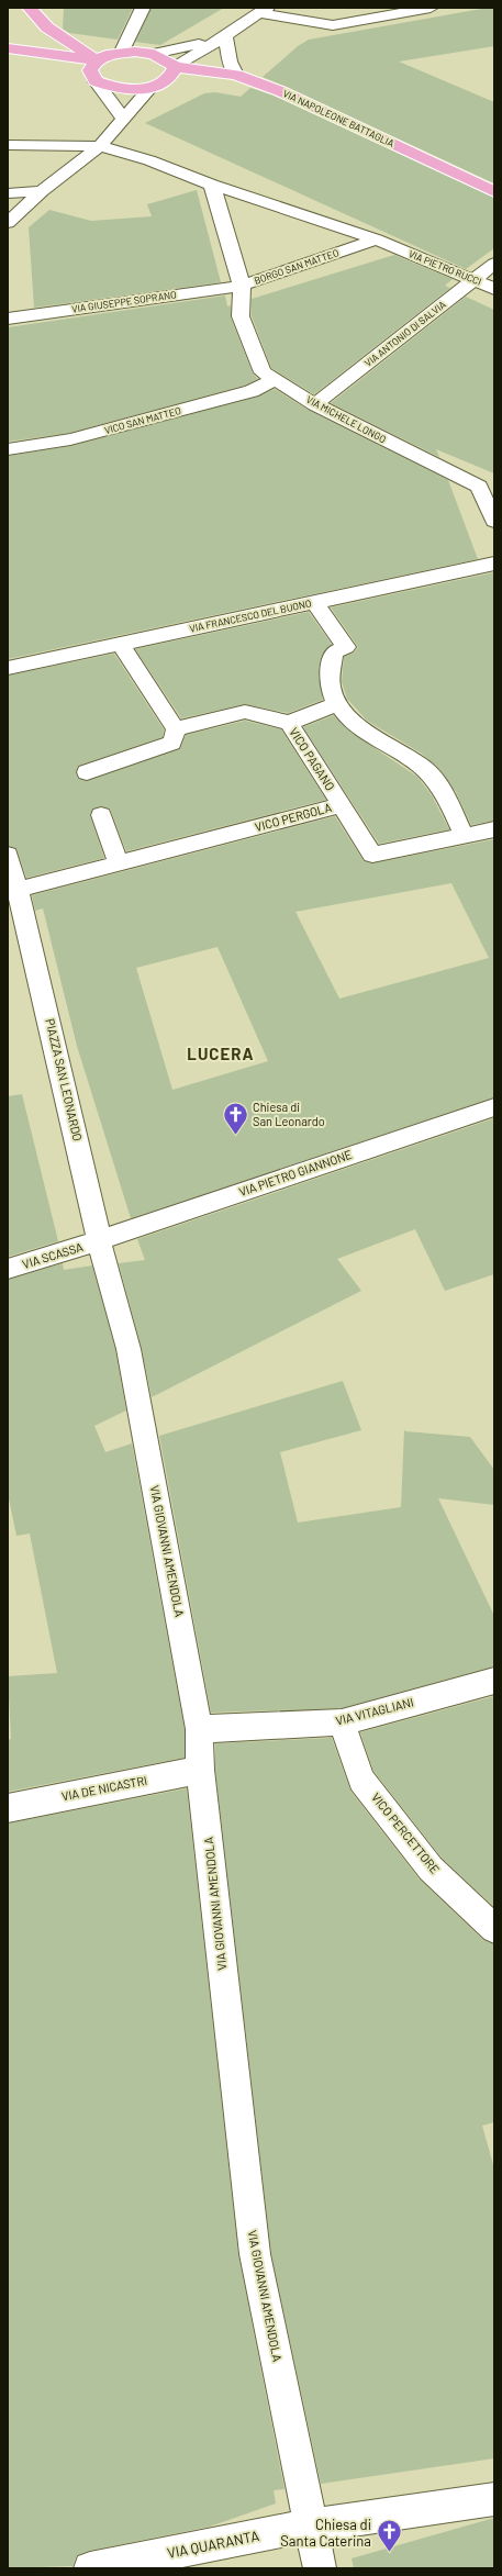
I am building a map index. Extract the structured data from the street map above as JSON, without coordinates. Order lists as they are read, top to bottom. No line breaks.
{"streets":{"main road":["VIA NAPOLEONE BATTAGLIA"],"street":["BORGO SAN MATTEO","VIA PIETRO RUCCI","VIA GIUSEPPE SOPRANO","VIA ANTONIO DI SALVIA","VIA MICHELE LONGO","VICO SAN MATTEO","VIA FRANCESCO DEL BUONO","VICO PAGANO","VICO PERGOLA","PIAZZA SAN LEONARDO","VIA PIETRO GIANNONE","VIA SCASSA","VIA GIOVANNI AMENDOLA","VIA VITAGLIANI","VIA DE NICASTRI","VICO PERCETTORE","VIA QUARANTA"]},"crossings":[["BORGO SAN MATTEO","VIA PIETRO RUCCI"],["BORGO SAN MATTEO","VIA GIUSEPPE SOPRANO"],["BORGO SAN MATTEO","VIA MICHELE LONGO"],["VIA PIETRO RUCCI","VIA ANTONIO DI SALVIA"],["VIA GIUSEPPE SOPRANO","VIA MICHELE LONGO"],["VIA ANTONIO DI SALVIA","VIA MICHELE LONGO"],["VIA MICHELE LONGO","VICO SAN MATTEO"],["VICO PAGANO","VICO PERGOLA"],["VICO PERGOLA","PIAZZA SAN LEONARDO"],["PIAZZA SAN LEONARDO","VIA PIETRO GIANNONE"],["PIAZZA SAN LEONARDO","VIA SCASSA"],["PIAZZA SAN LEONARDO","VIA GIOVANNI AMENDOLA"],["VIA PIETRO GIANNONE","VIA SCASSA"],["VIA PIETRO GIANNONE","VIA GIOVANNI AMENDOLA"],["VIA SCASSA","VIA GIOVANNI AMENDOLA"],["VIA GIOVANNI AMENDOLA","VIA VITAGLIANI"],["VIA GIOVANNI AMENDOLA","VIA DE NICASTRI"],["VIA GIOVANNI AMENDOLA","VIA QUARANTA"],["VIA VITAGLIANI","VICO PERCETTORE"]],"districts":["LUCERA"],"places":{"church":["Chiesa di San Leonardo","Chiesa di Santa Caterina"]}}
